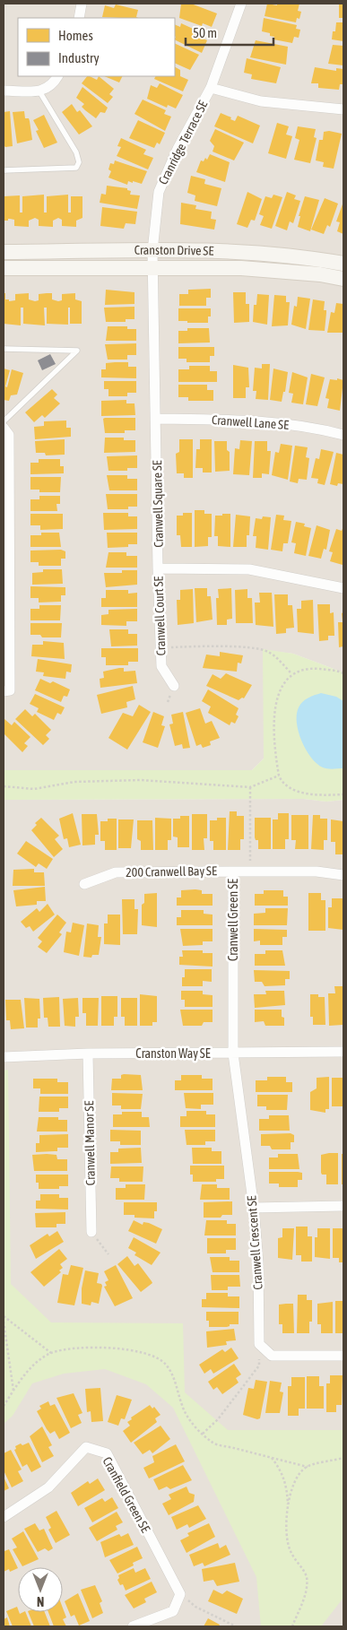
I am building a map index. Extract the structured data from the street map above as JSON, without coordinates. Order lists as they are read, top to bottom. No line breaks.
{"streets":{"street":["Cranridge Terrace SE","Cranston Drive SE","Cranwell Lane SE","Cranwell Square SE","Cranwell Court SE","200 Cranwell Bay SE","Cranwell Green SE","Cranston Way SE","Cranwell Manor SE","Cranwell Crescent SE","Cranfield Green SE"]},"crossings":[["Cranridge Terrace SE","Cranston Drive SE"],["Cranridge Terrace SE","Cranwell Square SE"],["Cranston Drive SE","Cranwell Square SE"],["Cranwell Lane SE","Cranwell Square SE"],["Cranwell Square SE","Cranwell Court SE"],["200 Cranwell Bay SE","Cranwell Green SE"],["Cranwell Green SE","Cranston Way SE"],["Cranwell Green SE","Cranwell Crescent SE"],["Cranston Way SE","Cranwell Manor SE"],["Cranston Way SE","Cranwell Crescent SE"]],"legend":["Homes","Industry"],"scale_bar":"50 m","north":"bottom"}
